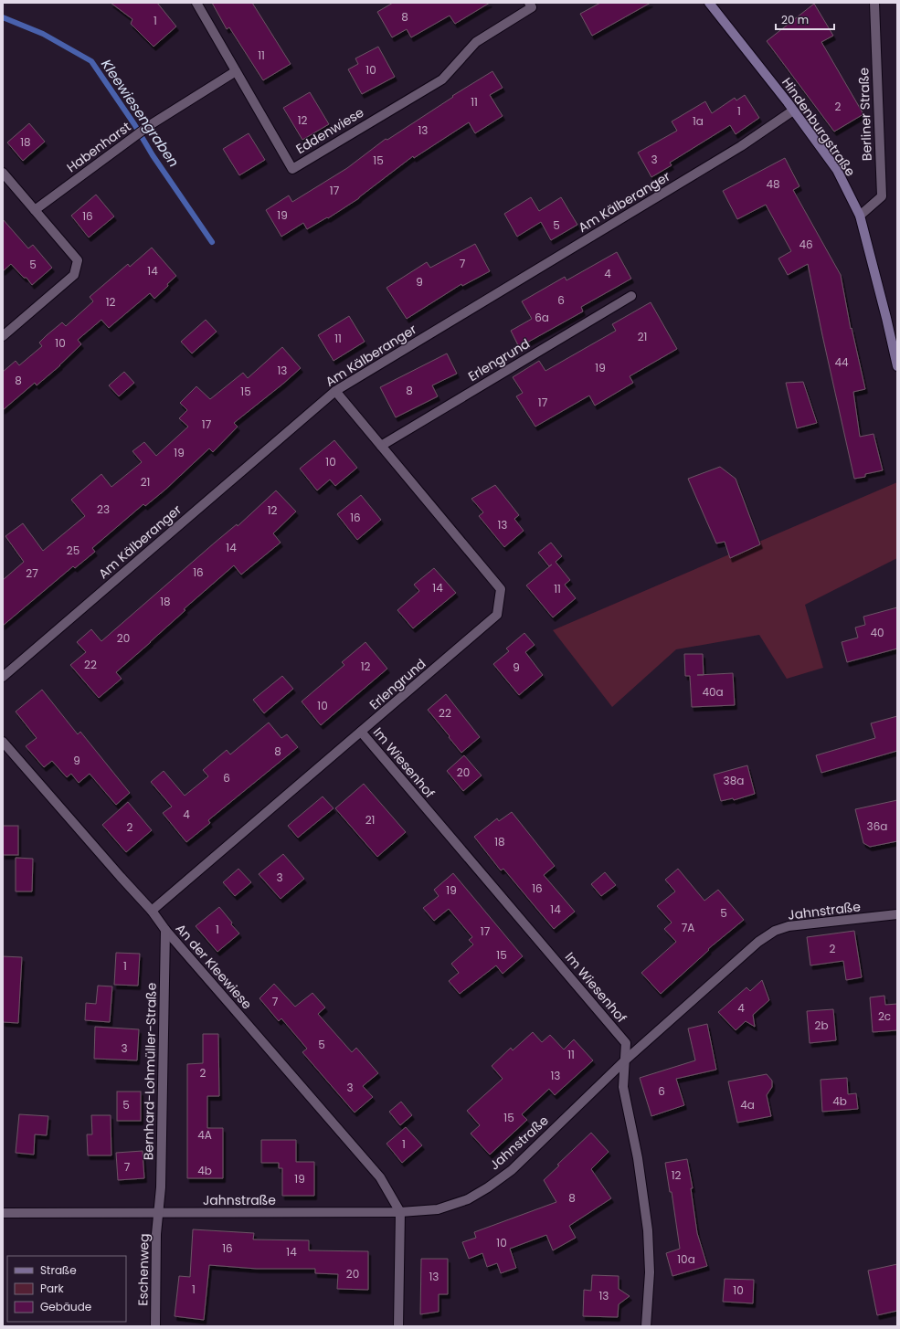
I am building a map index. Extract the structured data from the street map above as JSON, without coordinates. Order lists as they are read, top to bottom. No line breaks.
{"streets":{"street":["Berliner Straße","Hindenburgstraße","Eddenwiese","Habenharst","Am Kälberanger","Erlengrund","Im Wiesenhof","Jahnstraße","An der Kleewiese","Bernhard-Lohmüller-Straße","Eschenweg"]},"crossings":[["Berliner Straße","Hindenburgstraße"],["Hindenburgstraße","Am Kälberanger"],["Eddenwiese","Habenharst"],["Am Kälberanger","Erlengrund"],["Erlengrund","Im Wiesenhof"],["Erlengrund","An der Kleewiese"],["Im Wiesenhof","Jahnstraße"],["Jahnstraße","An der Kleewiese"],["Jahnstraße","Bernhard-Lohmüller-Straße"],["Jahnstraße","Eschenweg"],["An der Kleewiese","Bernhard-Lohmüller-Straße"],["Bernhard-Lohmüller-Straße","Eschenweg"]],"water":["Kleewiesengraben"],"house_numbers":["8","1","11","10","11","2","1","12","1a","13","18","3","15","48","17","19","16","5","46","7","5","14","4","9","6","12","6a","21","11","10","44","19","13","8","8","15","17","17","19","10","21","23","12","16","13","14","25","16","27","14","11","18","40","20","22","12","9","40a","10","22","8","9","20","6","38a","4","21","36a","2","18","3","16","19","14","5","7A","1","17","2","15","1","7","4","2c","2b","5","3","11","2","13","3","6","4b","5","4a","15","4A","1","7","4b","12","19","8","10","16","14","10a","20","13","1","10","13"],"legend":["Straße","Park","Gebäude"],"scale_bar":"20 m"}
